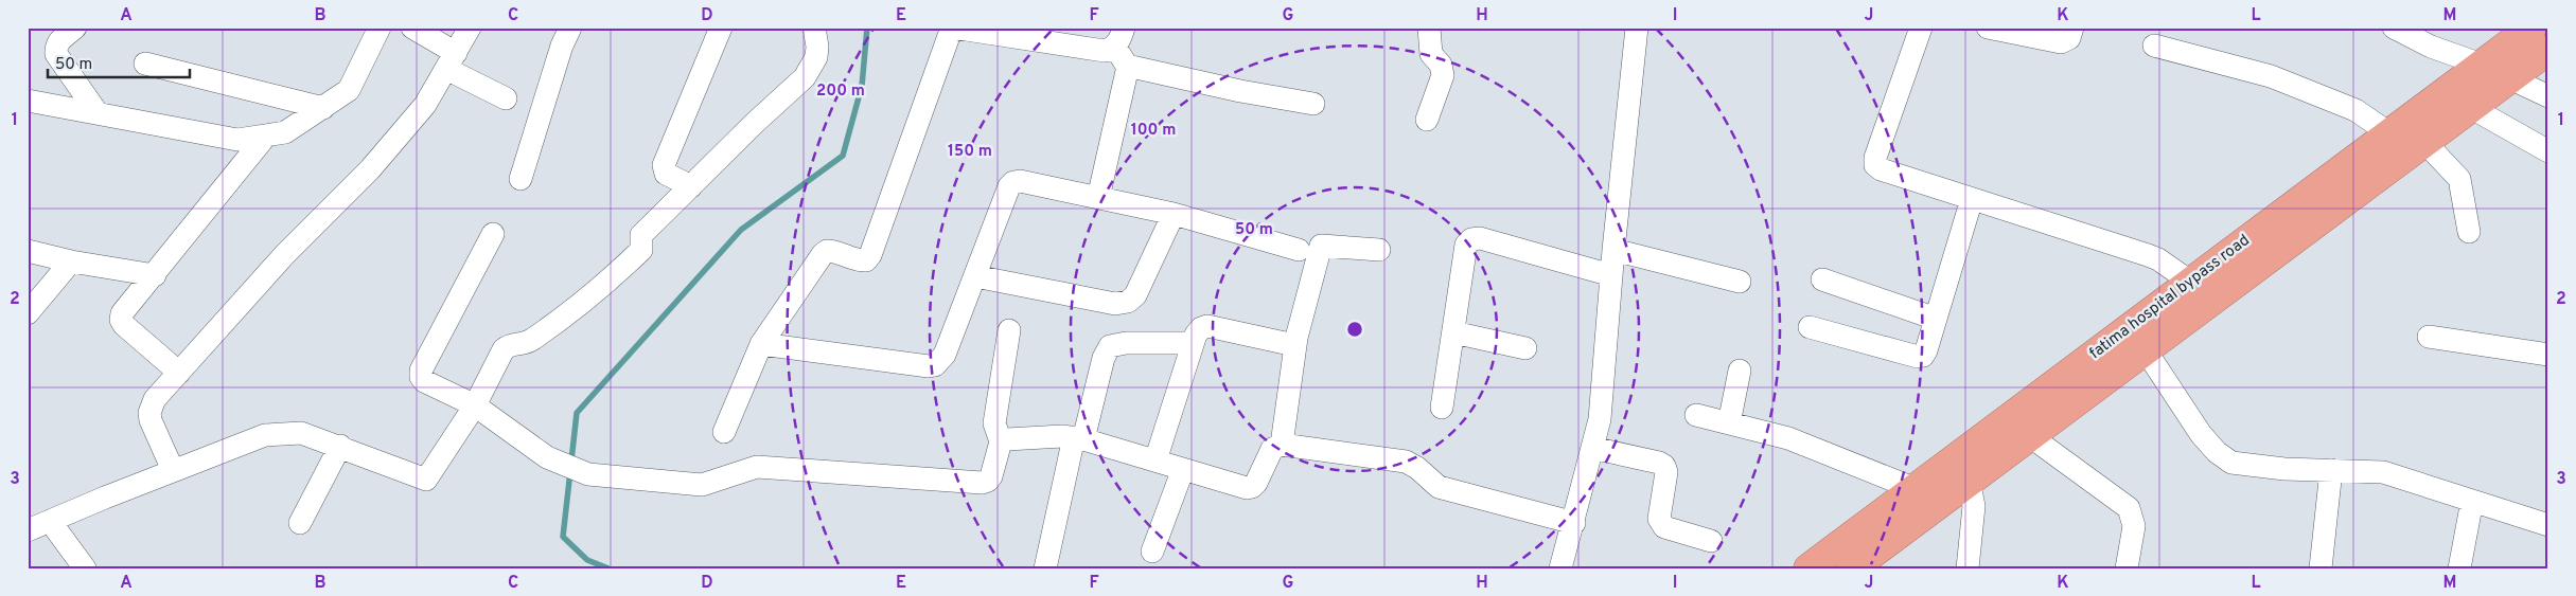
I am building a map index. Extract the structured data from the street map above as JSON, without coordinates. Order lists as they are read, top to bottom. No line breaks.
{"streets":{"highway":["fatima hospital bypass road"]},"scale_bar":"50 m","grid":{"columns":["A","B","C","D","E","F","G","H","I","J","K","L","M"],"rows":["1","2","3"]},"rings":["200 m","100 m","150 m","50 m"]}
